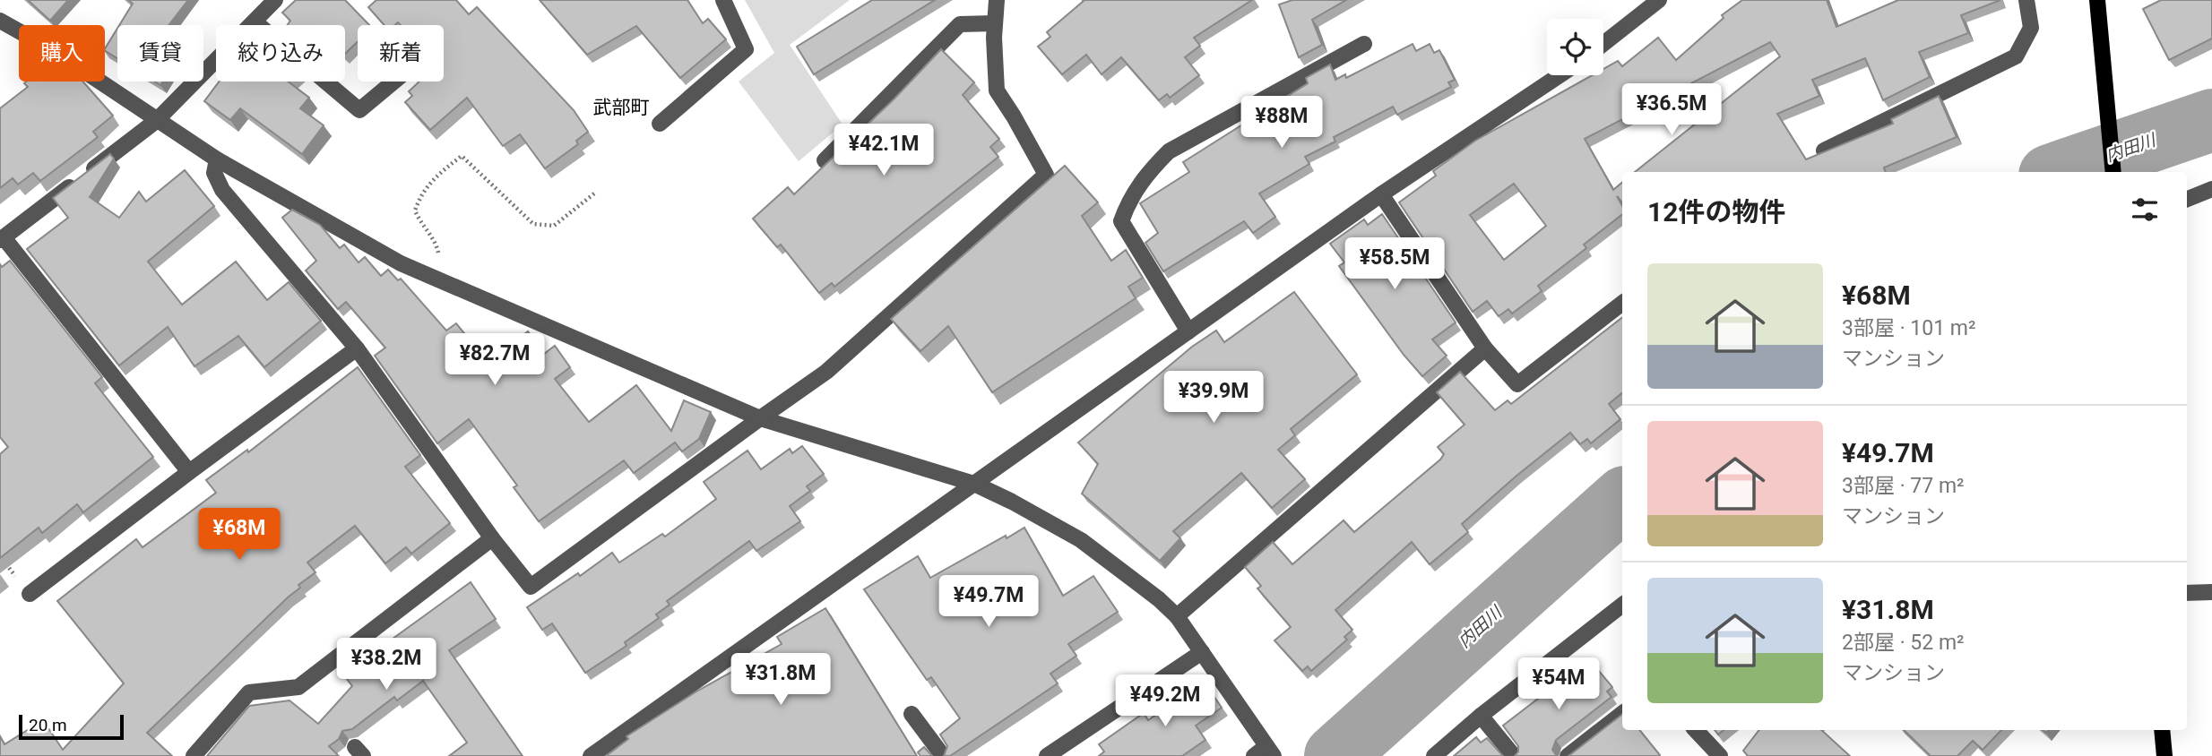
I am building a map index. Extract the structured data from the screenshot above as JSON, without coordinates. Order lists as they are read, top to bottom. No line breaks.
{"districts":["武部町"],"water":["内田川"],"scale_bar":"20 m","page":{"chip":["購入","賃貸","絞り込み","新着"],"price":["¥36.5M","¥88M","¥42.1M","¥58.5M","¥82.7M","¥39.9M","¥68M","¥49.7M","¥38.2M","¥31.8M","¥54M","¥49.2M"],"heading":"12件の物件","list":[{"name":"¥68M","note":"3部屋 · 101 m² · マンション"},{"name":"¥49.7M","note":"3部屋 · 77 m² · マンション"},{"name":"¥31.8M","note":"2部屋 · 52 m² · マンション"}],"scale":"20 m"}}
